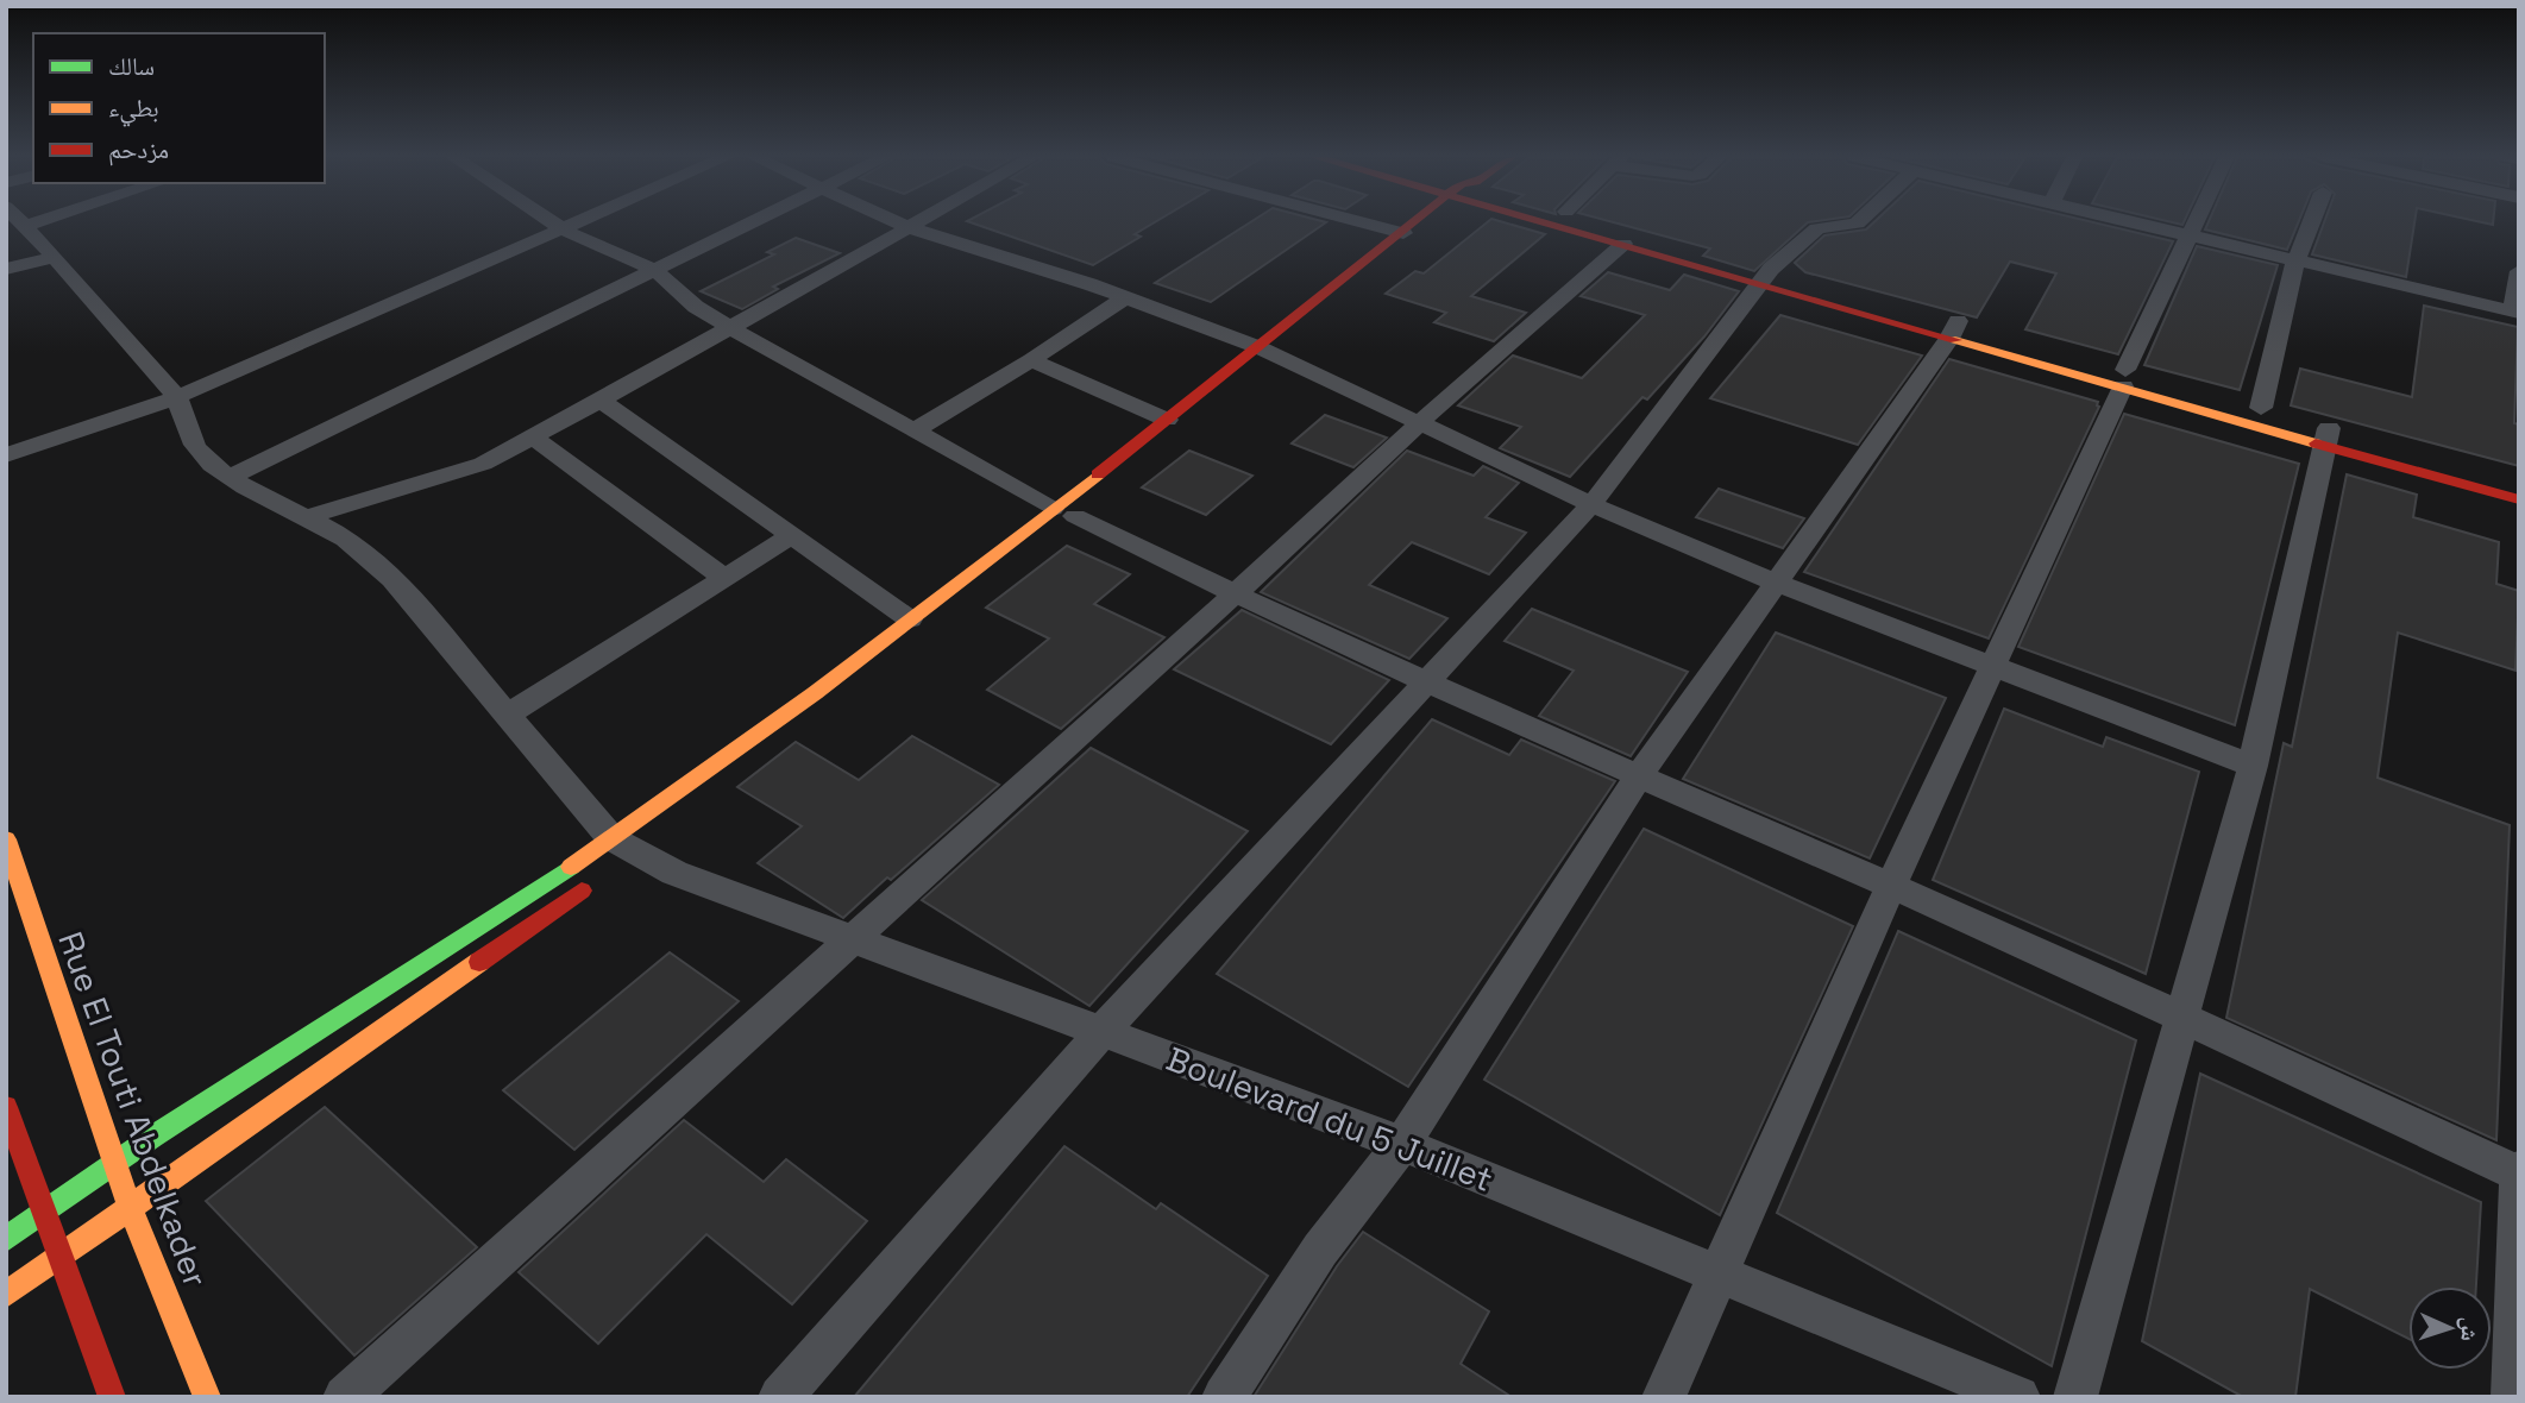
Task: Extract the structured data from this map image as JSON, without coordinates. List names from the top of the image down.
{
  "streets": {
    "street": ["Rue El Touti Abdelkader", "Boulevard du 5 Juillet"]
  },
  "legend": ["سالك", "بطيء", "مزدحم"],
  "north": "right"
}
